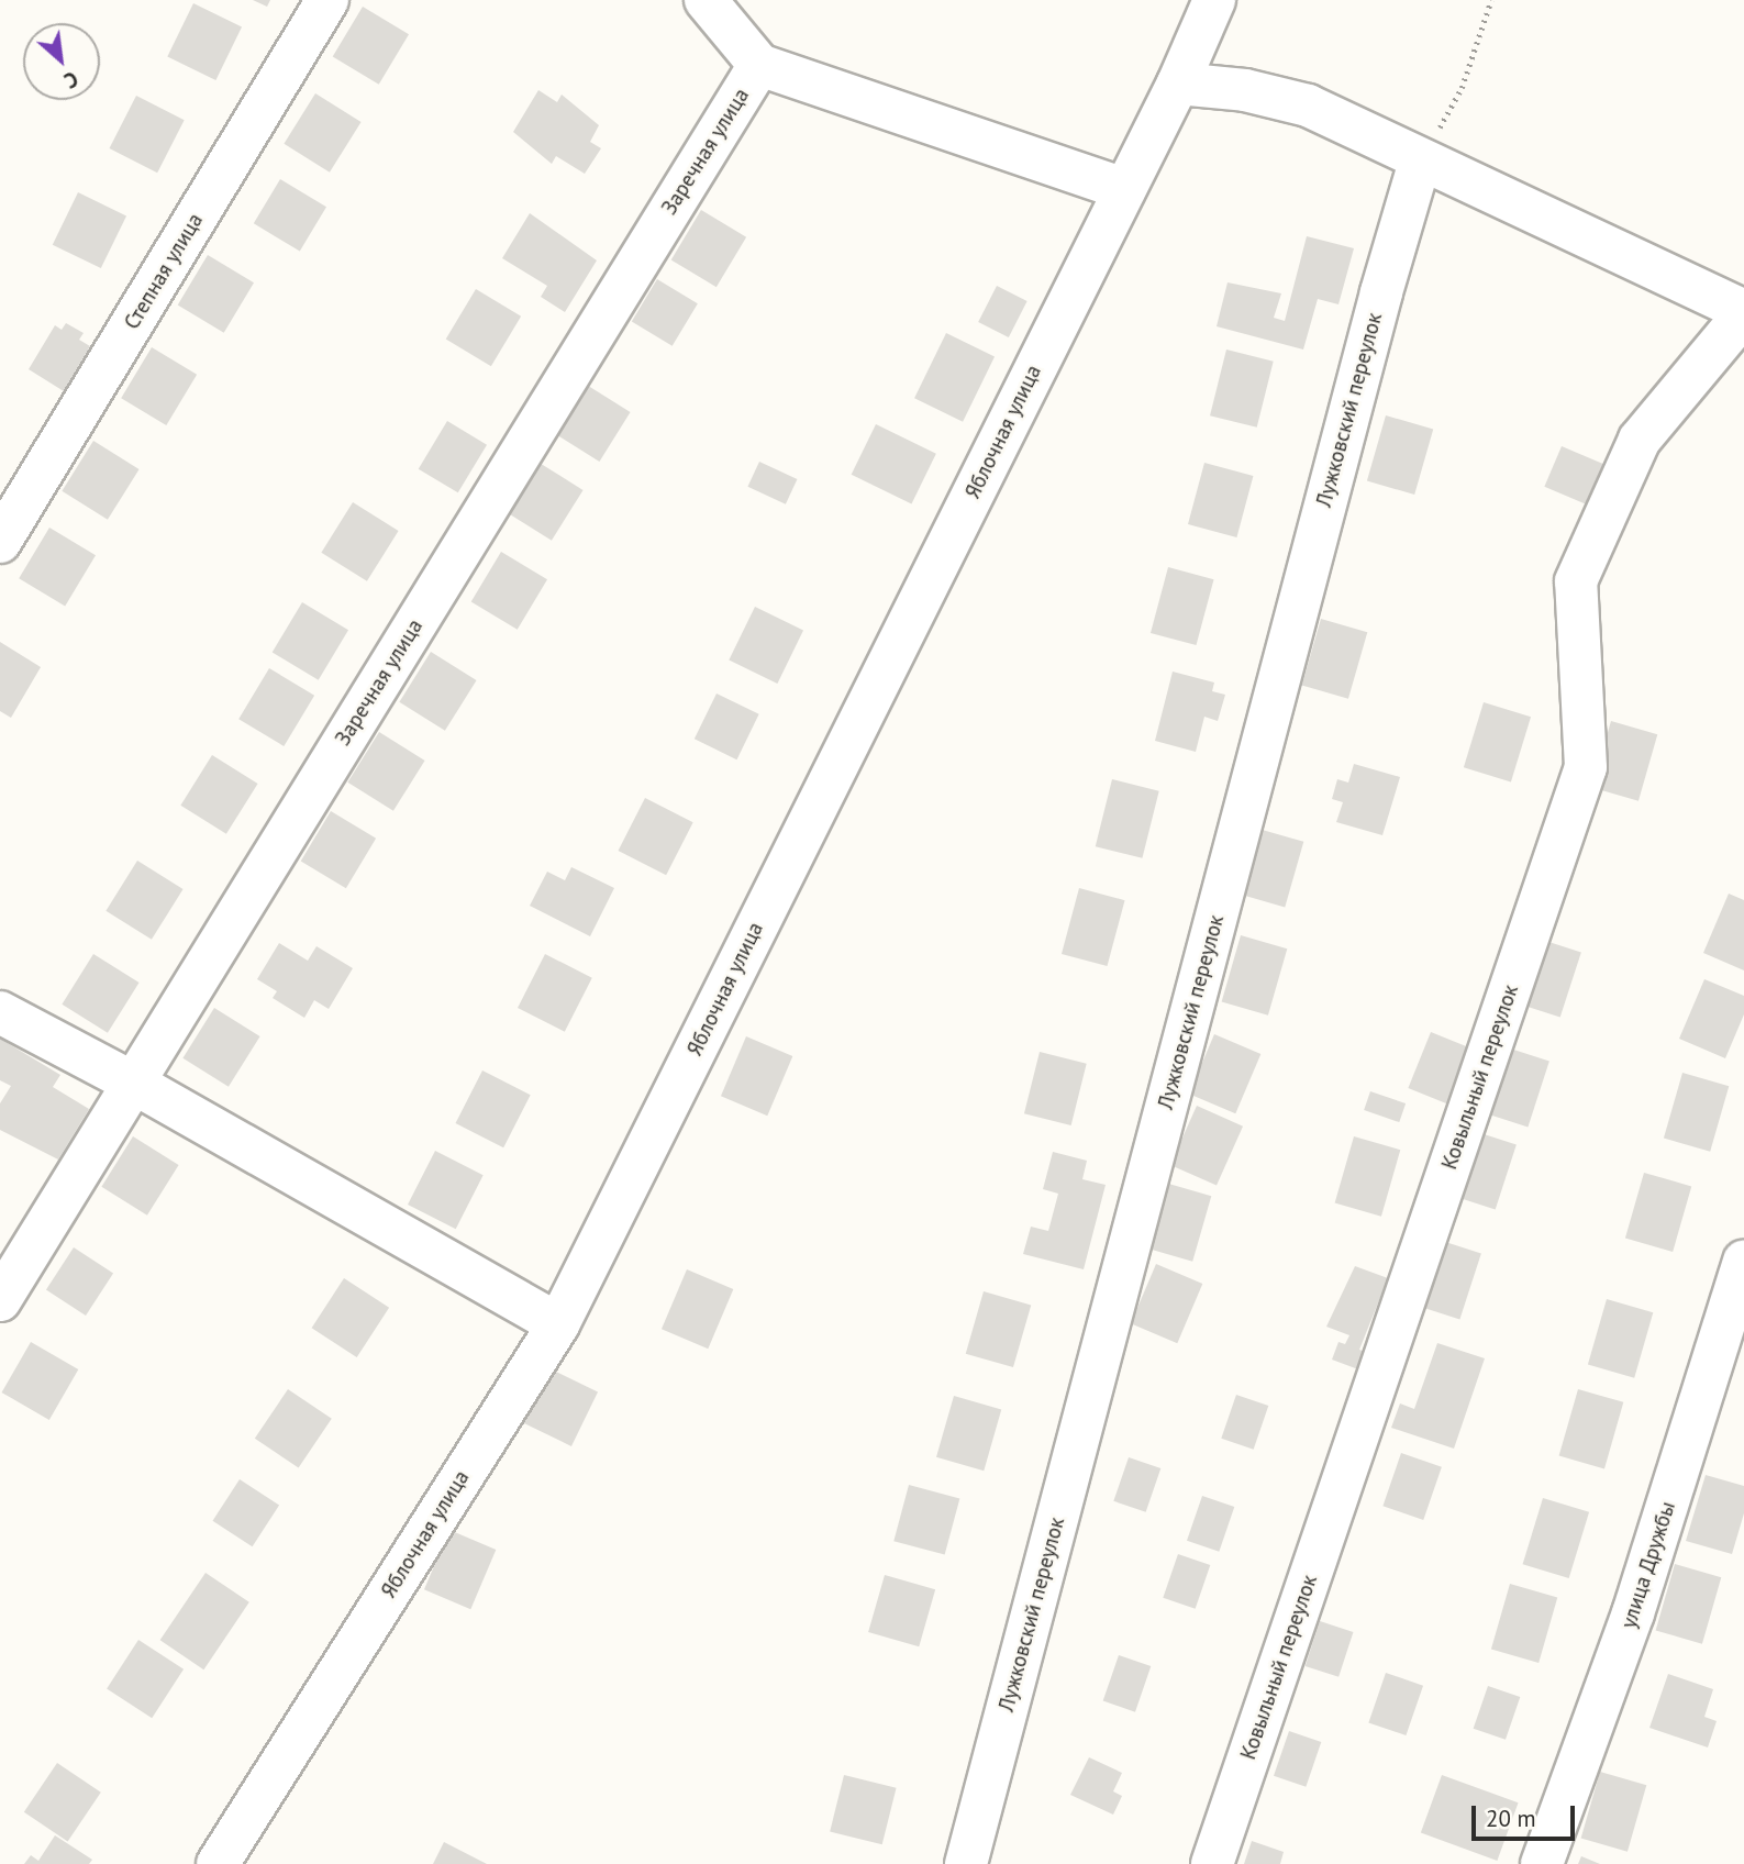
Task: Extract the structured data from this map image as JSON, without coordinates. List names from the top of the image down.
{
  "streets": {
    "street": [
      "Заречная улица",
      "Степная улица",
      "Лужковский переулок",
      "Яблочная улица",
      "Ковыльный переулок",
      "улица Дружбы"
    ]
  },
  "scale_bar": "20 m",
  "north": "bottom right"
}
